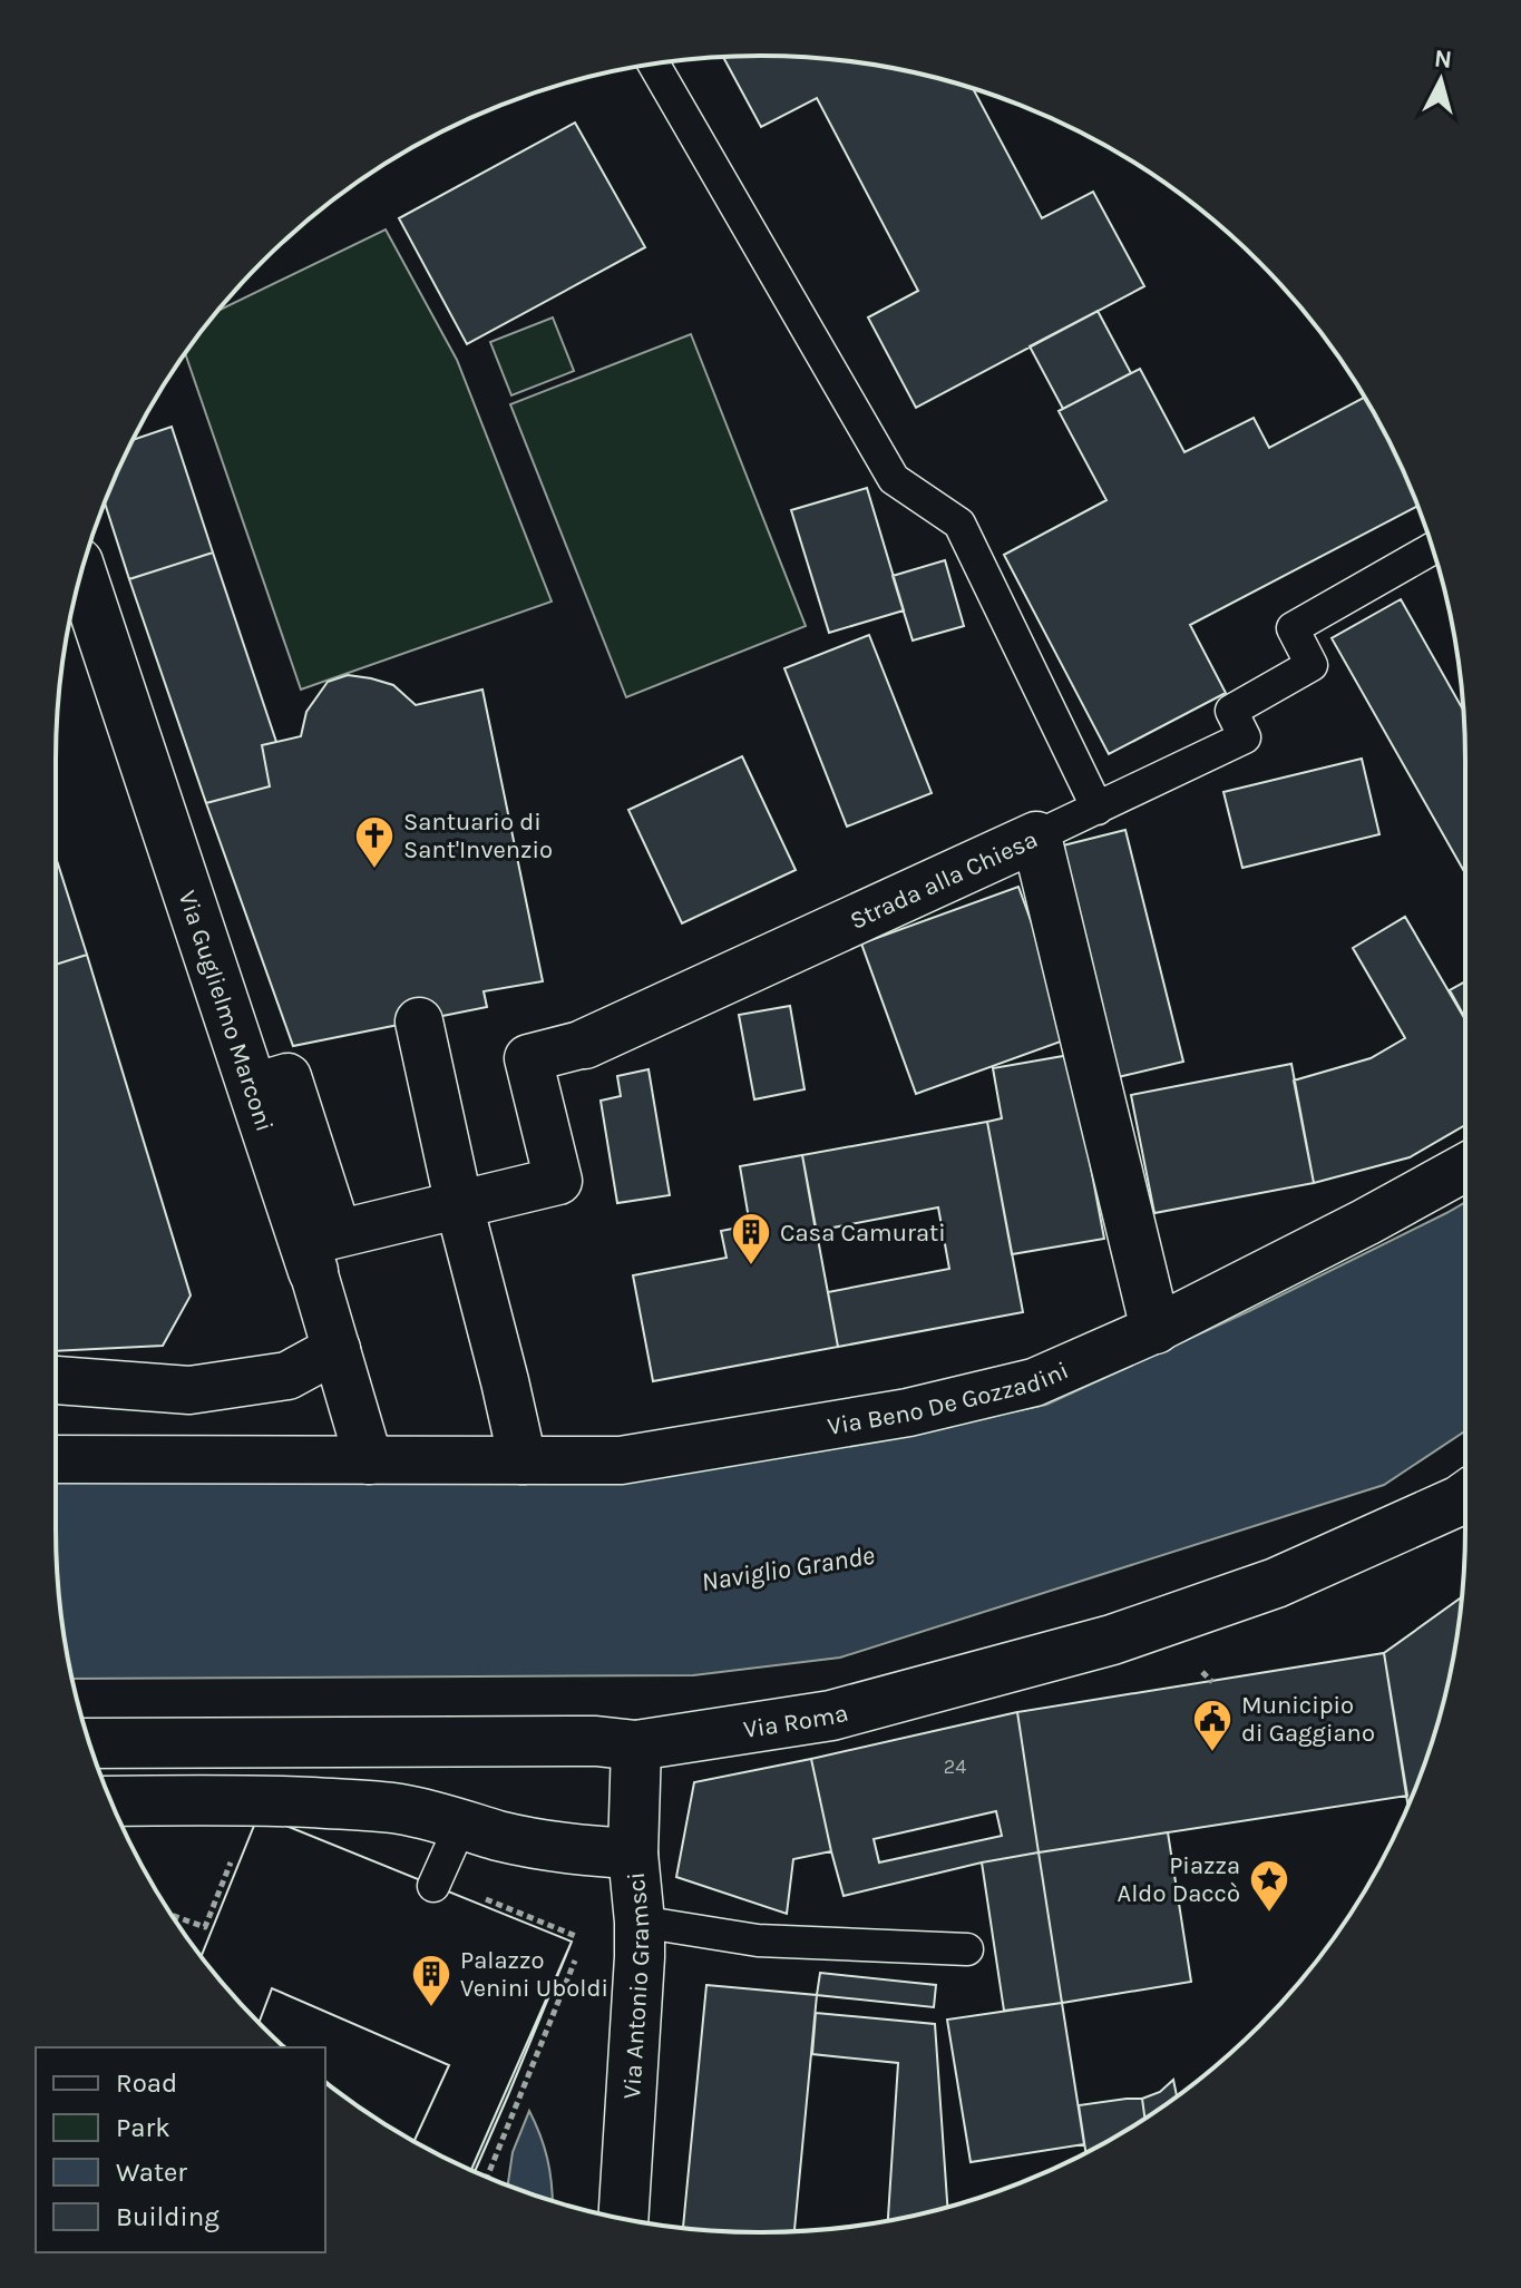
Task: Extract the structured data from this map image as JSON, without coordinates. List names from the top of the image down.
{
  "streets": {
    "street": [
      "Strada alla Chiesa",
      "Via Guglielmo Marconi",
      "Via Beno De Gozzadini",
      "Via Roma",
      "Via Antonio Gramsci"
    ]
  },
  "crossings": [
    ["Strada alla Chiesa", "Via Beno De Gozzadini"],
    ["Via Guglielmo Marconi", "Via Beno De Gozzadini"],
    ["Via Roma", "Via Antonio Gramsci"]
  ],
  "water": ["Naviglio Grande"],
  "places": {
    "church": ["Santuario di Sant'Invenzio"],
    "building": ["Casa Camurati", "Palazzo Venini Uboldi"],
    "public building": ["Municipio di Gaggiano"],
    "place": ["Piazza Aldo Daccò"]
  },
  "house_numbers": ["24"],
  "legend": [
    "Road",
    "Park",
    "Water",
    "Building"
  ],
  "north": "top"
}
